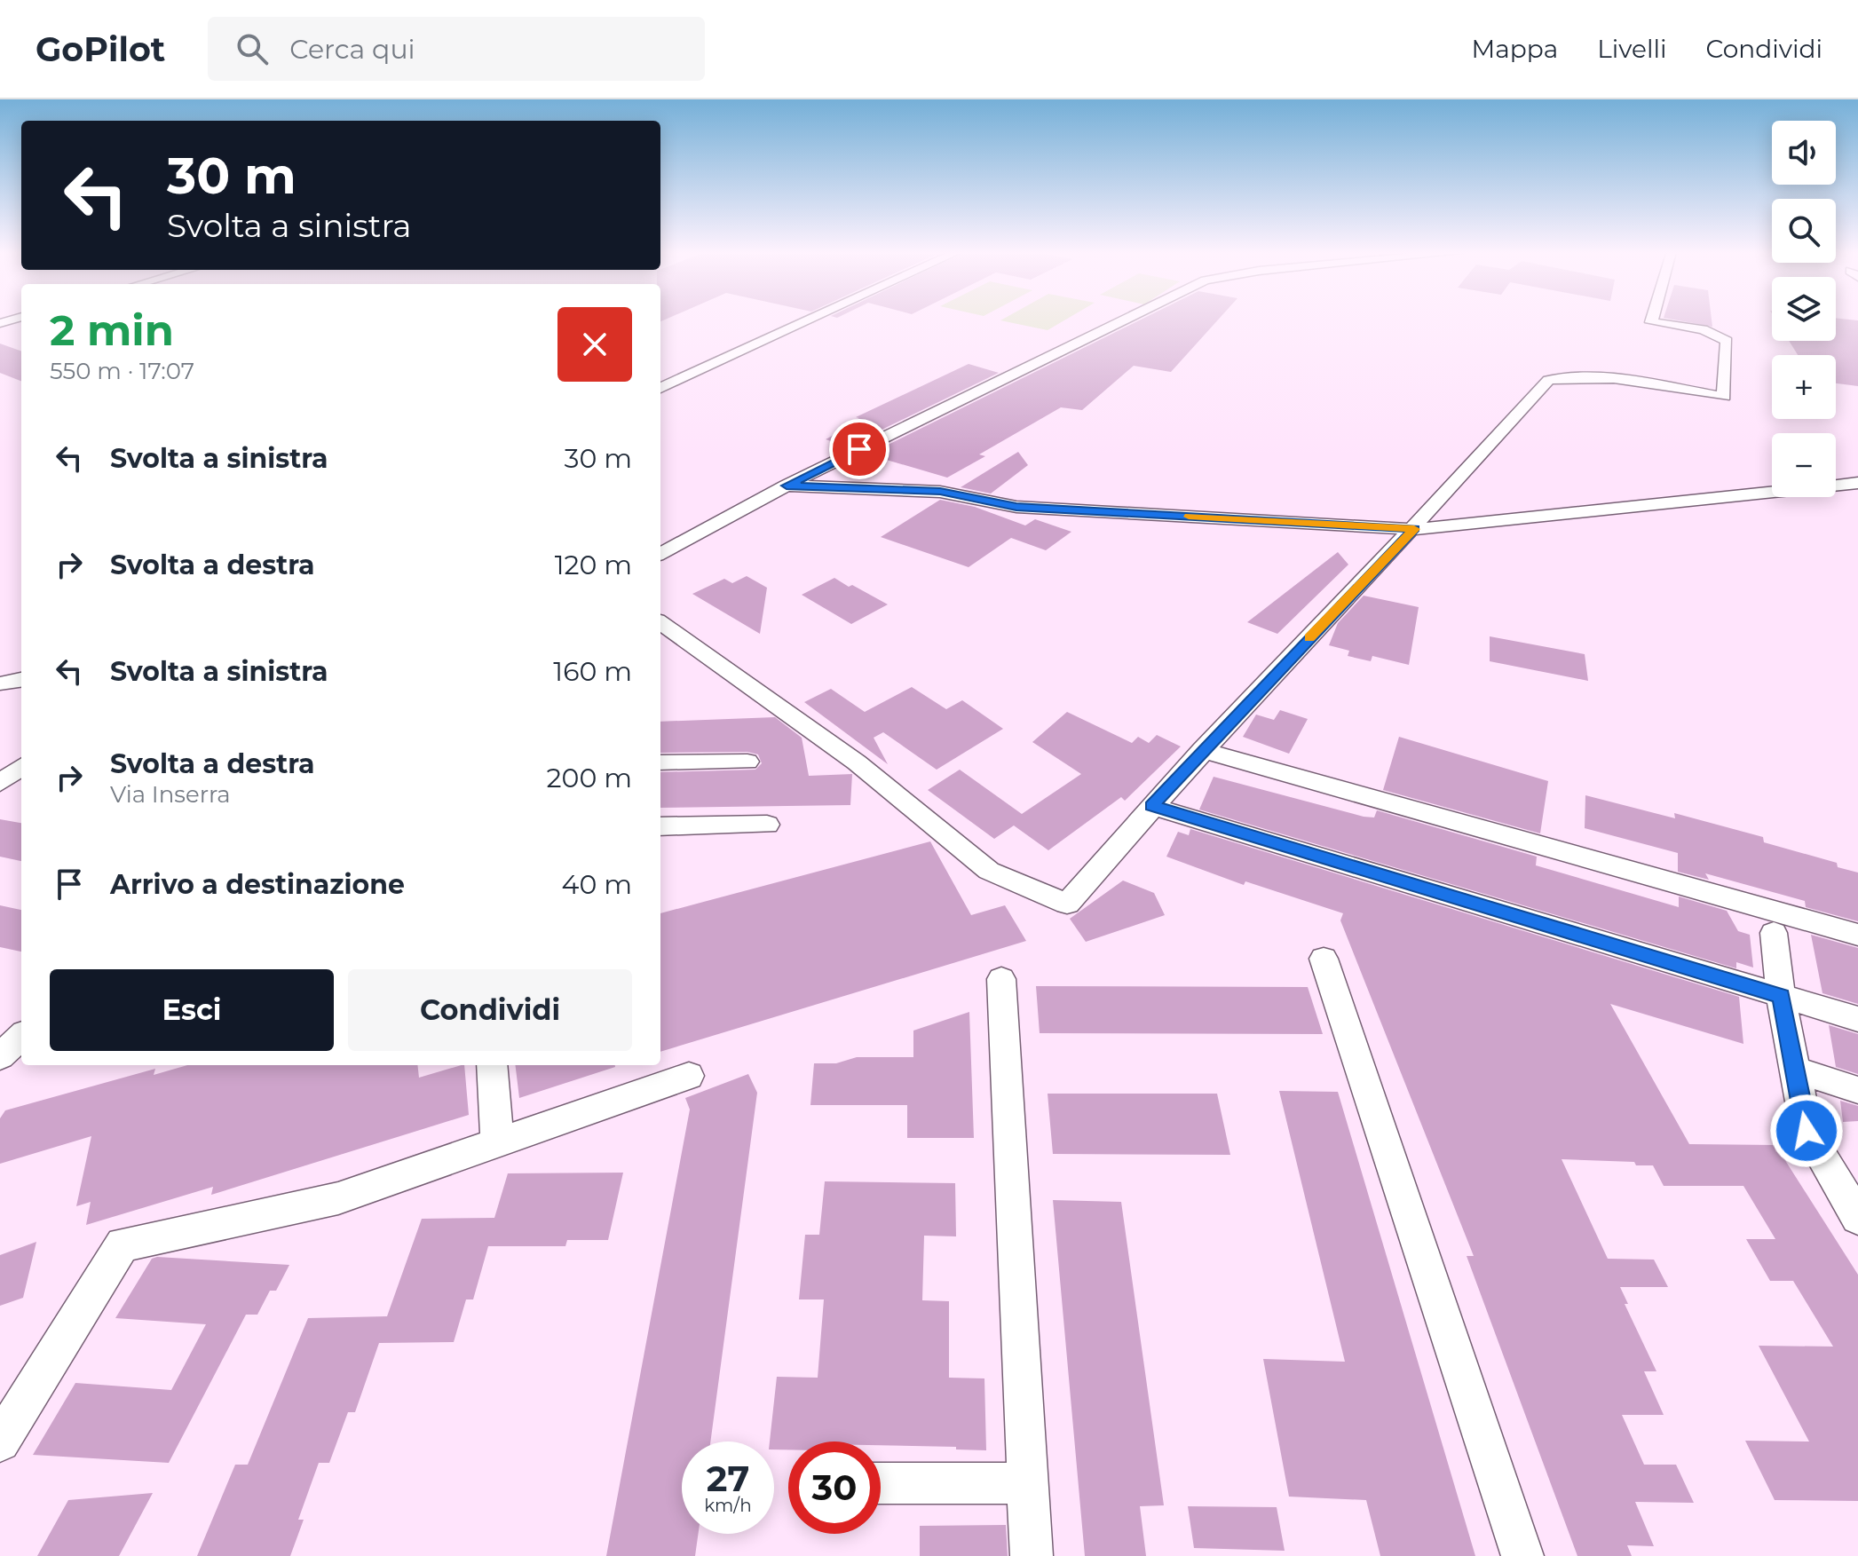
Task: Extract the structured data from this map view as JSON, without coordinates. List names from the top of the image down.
{
  "page": {
    "header": "GoPilot",
    "search": "Cerca qui",
    "nav": ["Mappa", "Livelli", "Condividi"],
    "map_buttons": ["+", "−"],
    "turn": ["30 m", "Svolta a sinistra"],
    "heading": ["2 min", "550 m · 17:07"],
    "list": [
      {
        "name": "Svolta a sinistra",
        "value": "30 m"
      },
      {
        "name": "Svolta a destra",
        "value": "120 m"
      },
      {
        "name": "Svolta a sinistra",
        "value": "160 m"
      },
      {
        "name": "Svolta a destra",
        "note": "Via Inserra",
        "value": "200 m"
      },
      {
        "name": "Arrivo a destinazione",
        "value": "40 m"
      }
    ],
    "buttons": ["Esci", "Condividi"],
    "speed": "27 km/h",
    "limit": "30"
  }
}
